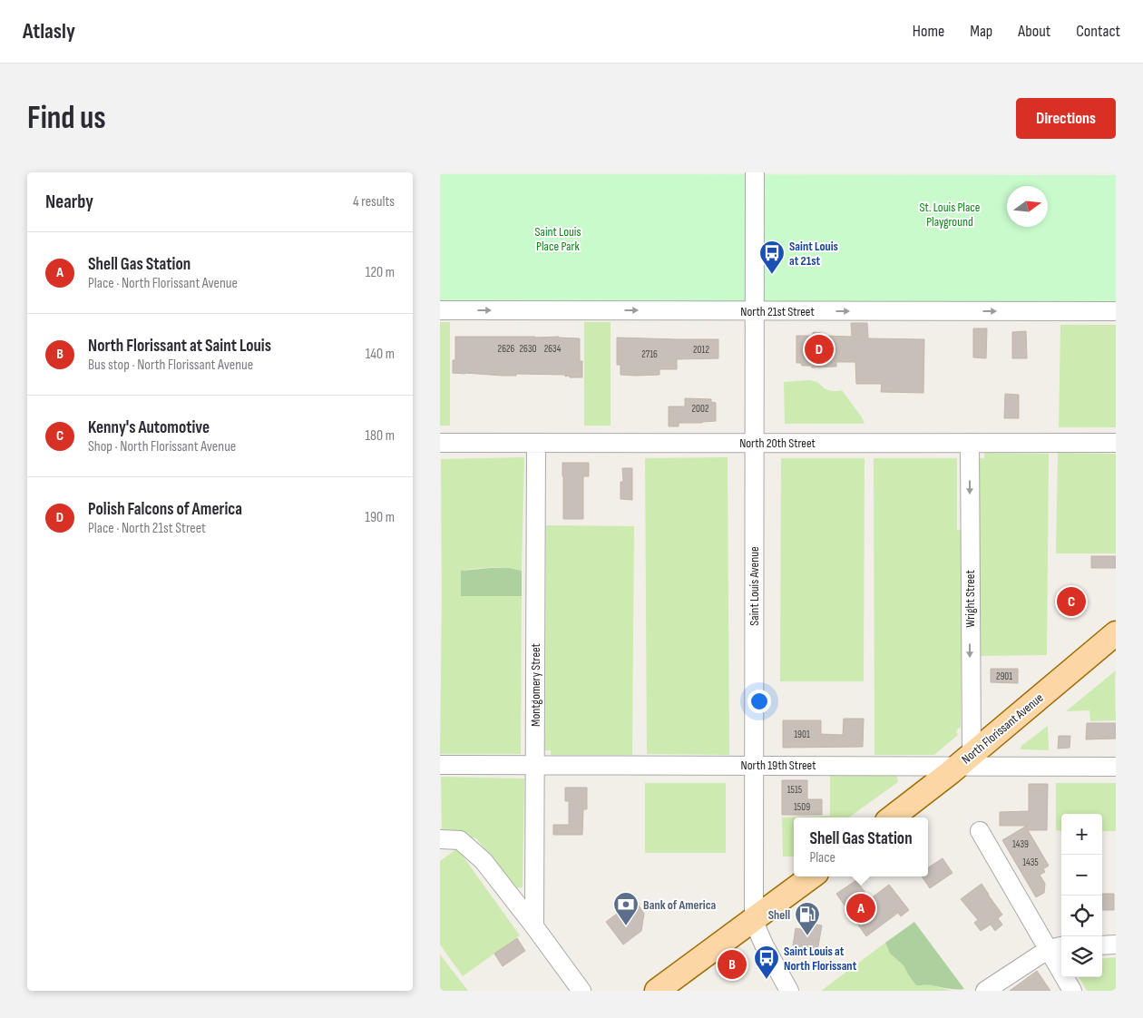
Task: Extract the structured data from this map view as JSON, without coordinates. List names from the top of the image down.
{
  "streets": {
    "main road": ["North Florissant Avenue"],
    "street": [
      "North 21st Street",
      "North 20th Street",
      "Saint Louis Avenue",
      "Wright Street",
      "Montgomery Street",
      "North 19th Street"
    ]
  },
  "crossings": [
    ["North 21st Street", "Saint Louis Avenue"],
    ["North 20th Street", "Saint Louis Avenue"],
    ["North 20th Street", "Wright Street"],
    ["North 20th Street", "Montgomery Street"],
    ["Saint Louis Avenue", "North 19th Street"],
    ["Wright Street", "North Florissant Avenue"],
    ["Wright Street", "North 19th Street"],
    ["Montgomery Street", "North 19th Street"],
    ["North Florissant Avenue", "North 19th Street"]
  ],
  "one_way": ["North 21st Street", "Wright Street"],
  "parks": ["St. Louis Place Playground", "Saint Louis Place Park"],
  "places": {
    "bus stop": ["Saint Louis at 21st", "Saint Louis at North Florissant"],
    "bank": ["Bank of America"],
    "fuel station": ["Shell"]
  },
  "house_numbers": [
    "2626",
    "2630",
    "2634",
    "2012",
    "2716",
    "2002",
    "2901",
    "1901",
    "1515",
    "1509",
    "1439",
    "1435"
  ],
  "north": "right",
  "page": {
    "header": "Atlasly",
    "nav": [
      "Home",
      "Map",
      "About",
      "Contact"
    ],
    "buttons": "Directions",
    "title": "Find us",
    "heading": ["Nearby", "4 results"],
    "list": [
      {
        "mark": "A",
        "name": "Shell Gas Station",
        "note": "Place · North Florissant Avenue",
        "value": "120 m"
      },
      {
        "mark": "B",
        "name": "North Florissant at Saint Louis",
        "note": "Bus stop · North Florissant Avenue",
        "value": "140 m"
      },
      {
        "mark": "C",
        "name": "Kenny's Automotive",
        "note": "Shop · North Florissant Avenue",
        "value": "180 m"
      },
      {
        "mark": "D",
        "name": "Polish Falcons of America",
        "note": "Place · North 21st Street",
        "value": "190 m"
      }
    ],
    "pins": [
      "D",
      "C",
      "A",
      "B"
    ],
    "map_buttons": ["+", "−"],
    "popup": ["Shell Gas Station", "Place"]
  }
}
